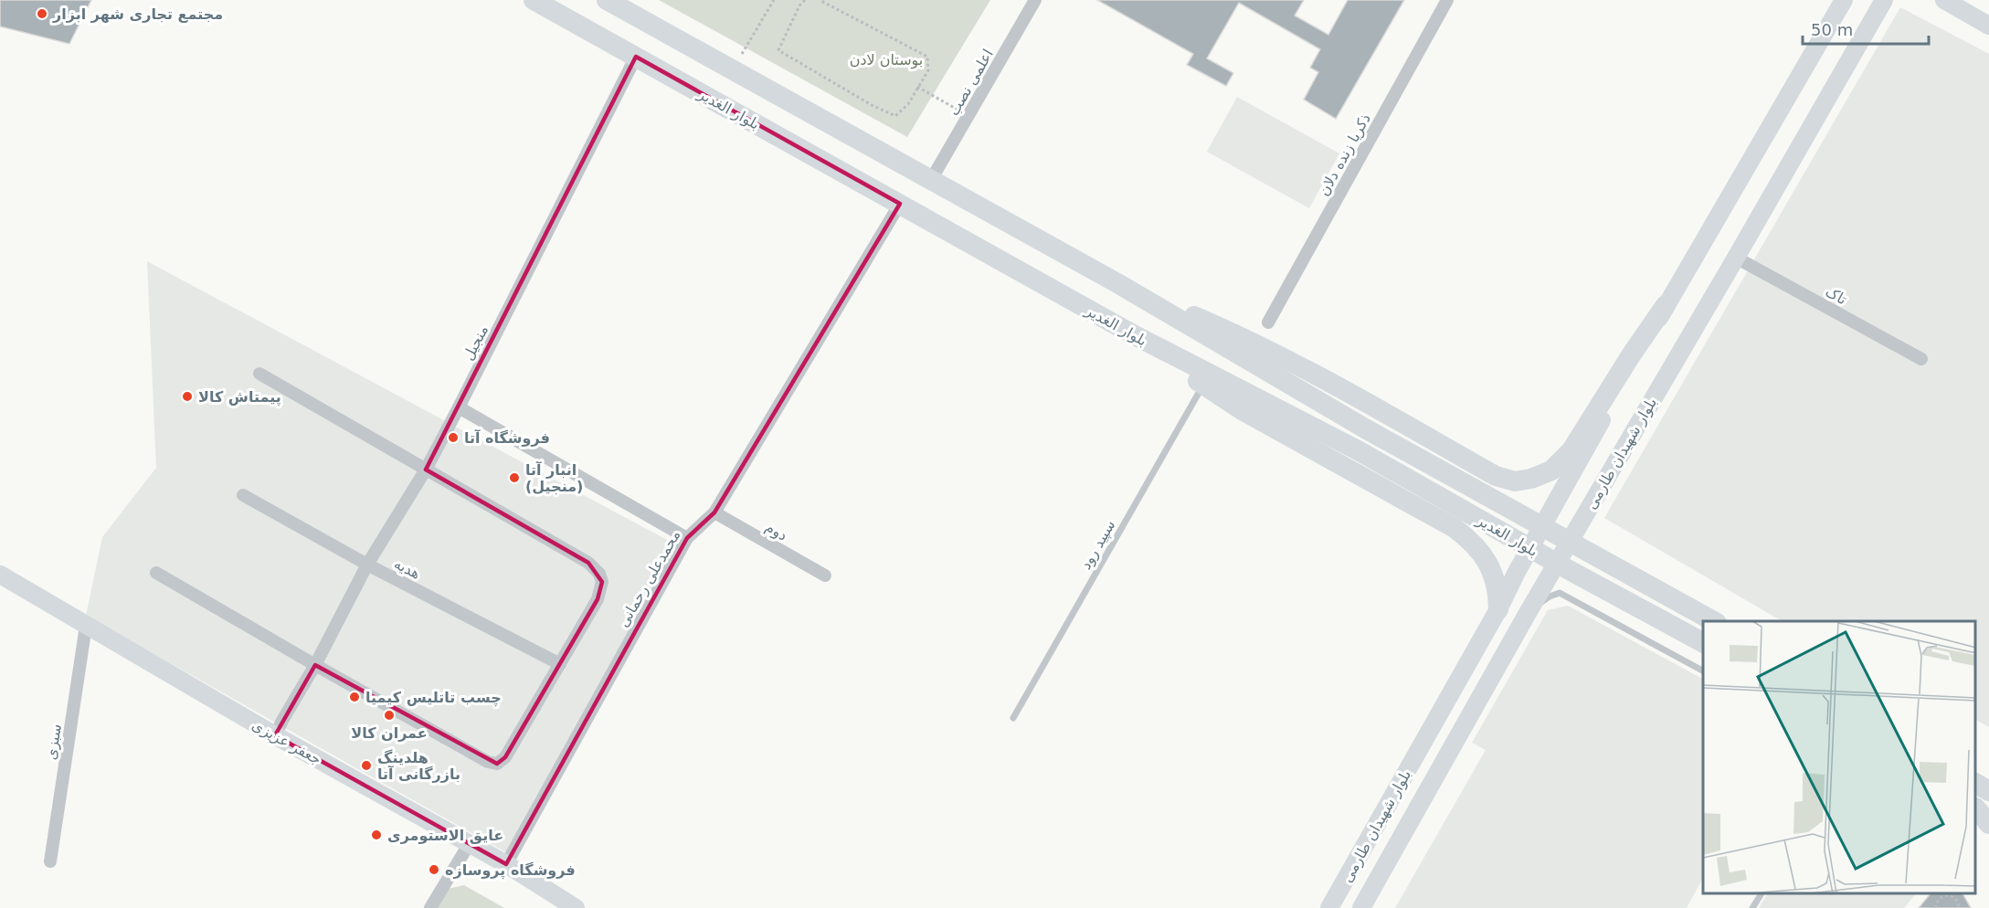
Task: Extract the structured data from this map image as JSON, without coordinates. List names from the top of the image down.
{
  "streets": {
    "main road": ["بلوار الغدیر", "بلوار شهیدان طارمی", "جعفر عزیزی"],
    "street": [
      "اعلمی نصب",
      "ذکریا زنده دلان",
      "تاک",
      "منجیل",
      "دوم",
      "هدیه",
      "محمدعلی رحمانی",
      "سبزی"
    ],
    "lane": ["سپید رود"]
  },
  "crossings": [
    ["اعلمی نصب", "بلوار الغدیر"],
    ["بلوار الغدیر", "منجیل"],
    ["بلوار الغدیر", "محمدعلی رحمانی"],
    ["تاک", "بلوار شهیدان طارمی"],
    ["منجیل", "هدیه"],
    ["منجیل", "جعفر عزیزی"],
    ["دوم", "محمدعلی رحمانی"],
    ["محمدعلی رحمانی", "جعفر عزیزی"],
    ["سبزی", "جعفر عزیزی"]
  ],
  "parks": ["بوستان لادن"],
  "places": [
    "مجتمع تجاری شهر ابزار",
    "پیمتاش کالا",
    "فروشگاه آتا",
    "انبار آتا (منجیل)",
    "چسب تاتلیس کیمیا",
    "عمران کالا",
    "هلدینگ بازرگانی آتا",
    "عایق الاستومری",
    "فروشگاه پروسازه"
  ],
  "scale_bar": "50 m"
}
